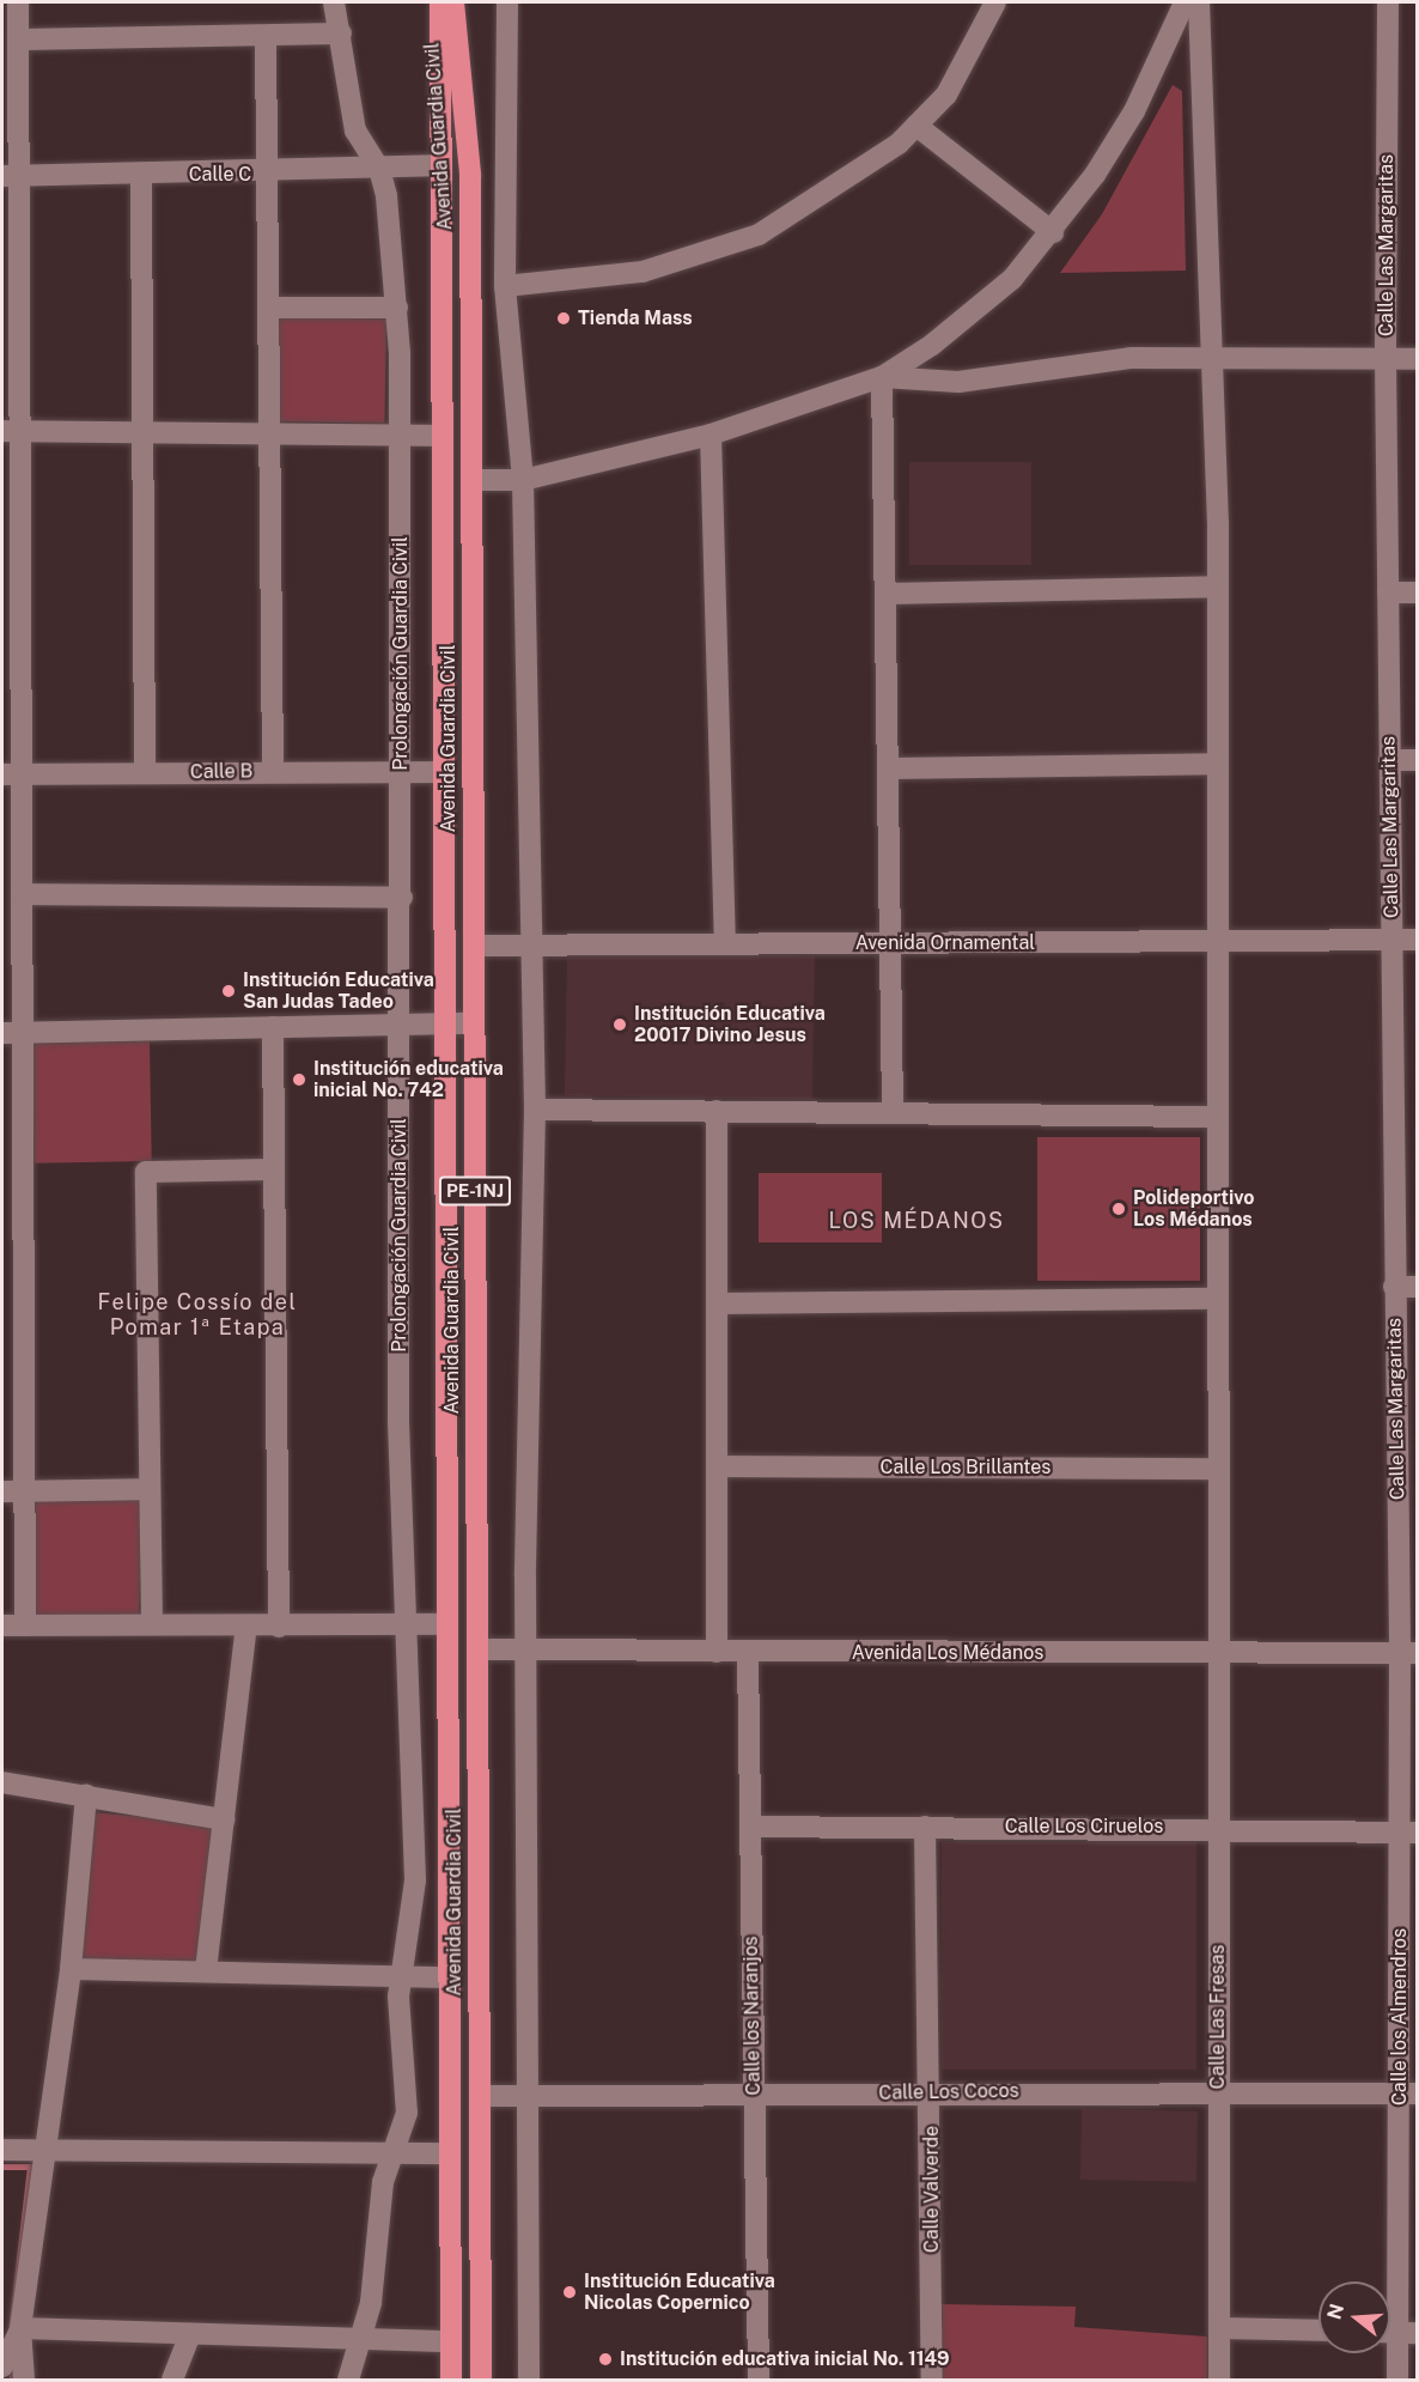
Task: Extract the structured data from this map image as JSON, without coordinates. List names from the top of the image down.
{
  "streets": {
    "highway": ["Avenida Guardia Civil", "PE-1NJ"],
    "street": [
      "Calle C",
      "Calle Las Margaritas",
      "Prolongación Guardia Civil",
      "Calle B",
      "Avenida Ornamental",
      "Calle Los Brillantes",
      "Avenida Los Médanos",
      "Calle Los Ciruelos",
      "Calle los Naranjos",
      "Calle Las Fresas",
      "Calle los Almendros",
      "Calle Los Cocos",
      "Calle Valverde"
    ]
  },
  "crossings": [
    ["Avenida Guardia Civil", "Calle C"],
    ["Avenida Guardia Civil", "Calle B"],
    ["Avenida Guardia Civil", "Avenida Ornamental"],
    ["Avenida Guardia Civil", "Avenida Los Médanos"],
    ["Avenida Guardia Civil", "Calle Los Cocos"],
    ["Calle C", "Prolongación Guardia Civil"],
    ["Calle Las Margaritas", "Avenida Ornamental"],
    ["Calle Las Margaritas", "Avenida Los Médanos"],
    ["Calle Las Margaritas", "Calle los Almendros"],
    ["Prolongación Guardia Civil", "Calle B"],
    ["Avenida Ornamental", "Calle Las Fresas"],
    ["Calle Los Brillantes", "Calle Las Fresas"],
    ["Avenida Los Médanos", "Calle los Naranjos"],
    ["Avenida Los Médanos", "Calle Las Fresas"],
    ["Avenida Los Médanos", "Calle los Almendros"],
    ["Calle Los Ciruelos", "Calle los Naranjos"],
    ["Calle Los Ciruelos", "Calle Las Fresas"],
    ["Calle Los Ciruelos", "Calle los Almendros"],
    ["Calle Los Ciruelos", "Calle Valverde"],
    ["Calle los Naranjos", "Calle Los Cocos"],
    ["Calle Las Fresas", "Calle Los Cocos"],
    ["Calle los Almendros", "Calle Los Cocos"],
    ["Calle Los Cocos", "Calle Valverde"]
  ],
  "districts": ["LOS MÉDANOS", "Felipe Cossío del Pomar 1ª Etapa"],
  "places": [
    "Tienda Mass",
    "Institución Educativa San Judas Tadeo",
    "Institución Educativa 20017 Divino Jesus",
    "Institución educativa inicial No. 742",
    "Polideportivo Los Médanos",
    "Institución Educativa Nicolas Copernico",
    "Institución educativa inicial No. 1149"
  ],
  "north": "left"
}
